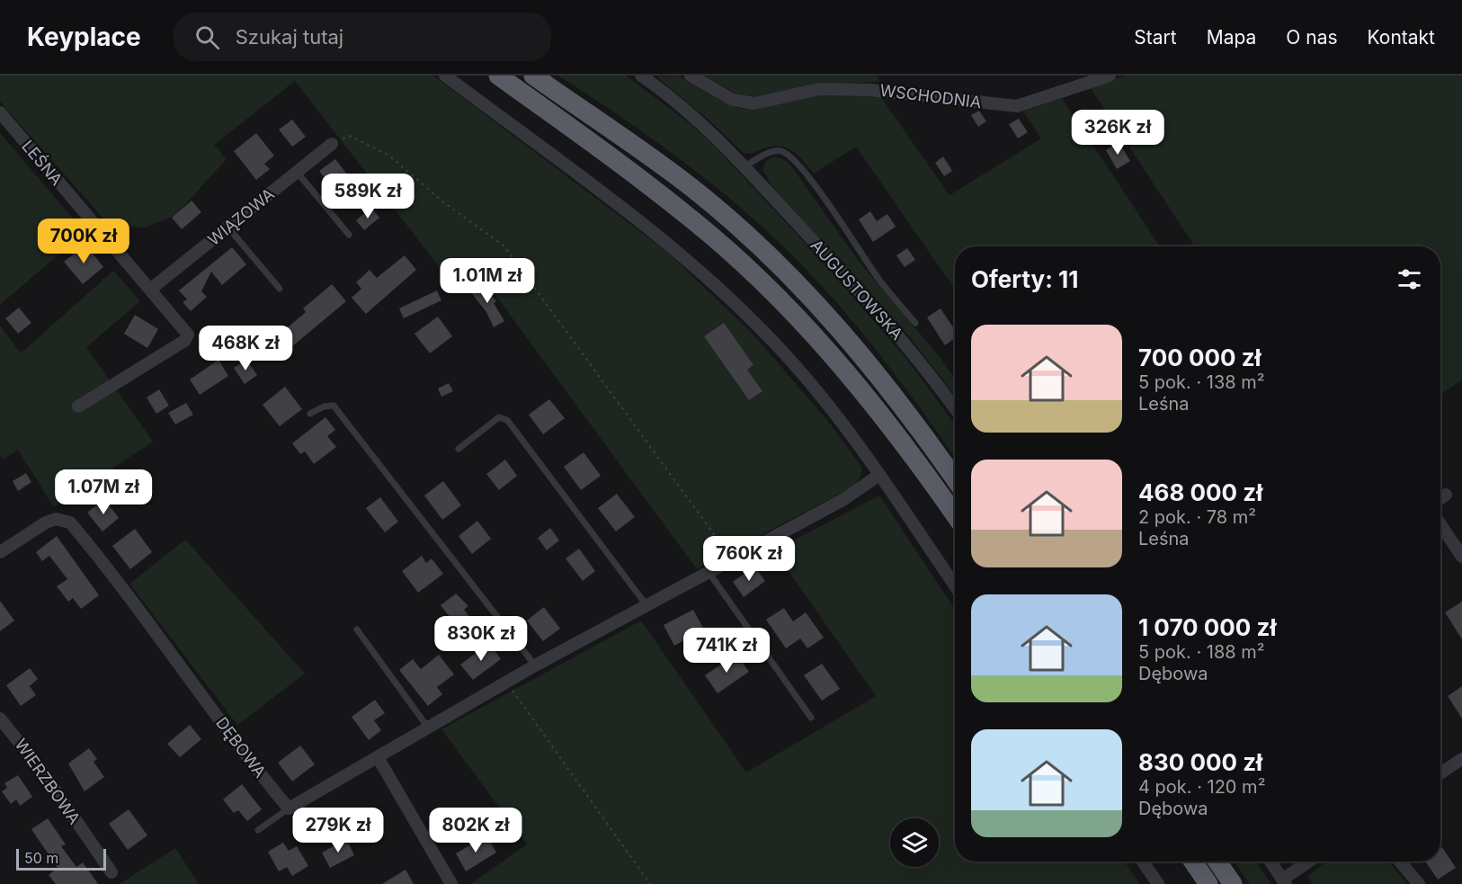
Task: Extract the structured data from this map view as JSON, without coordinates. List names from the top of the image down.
{
  "streets": {
    "street": [
      "WSCHODNIA",
      "LEŚNA",
      "WIĄZOWA",
      "AUGUSTOWSKA",
      "DĘBOWA",
      "WIERZBOWA"
    ]
  },
  "crossings": [
    ["LEŚNA", "WIĄZOWA"]
  ],
  "scale_bar": "50 m",
  "page": {
    "header": "Keyplace",
    "search": "Szukaj tutaj",
    "nav": [
      "Start",
      "Mapa",
      "O nas",
      "Kontakt"
    ],
    "price": [
      "326K zł",
      "589K zł",
      "700K zł",
      "1.01M zł",
      "468K zł",
      "1.07M zł",
      "760K zł",
      "830K zł",
      "741K zł",
      "279K zł",
      "802K zł"
    ],
    "heading": "Oferty: 11",
    "list": [
      {
        "name": "700 000 zł",
        "note": "5 pok. · 138 m² · Leśna"
      },
      {
        "name": "468 000 zł",
        "note": "2 pok. · 78 m² · Leśna"
      },
      {
        "name": "1 070 000 zł",
        "note": "5 pok. · 188 m² · Dębowa"
      },
      {
        "name": "830 000 zł",
        "note": "4 pok. · 120 m² · Dębowa"
      }
    ],
    "scale": "50 m"
  }
}
